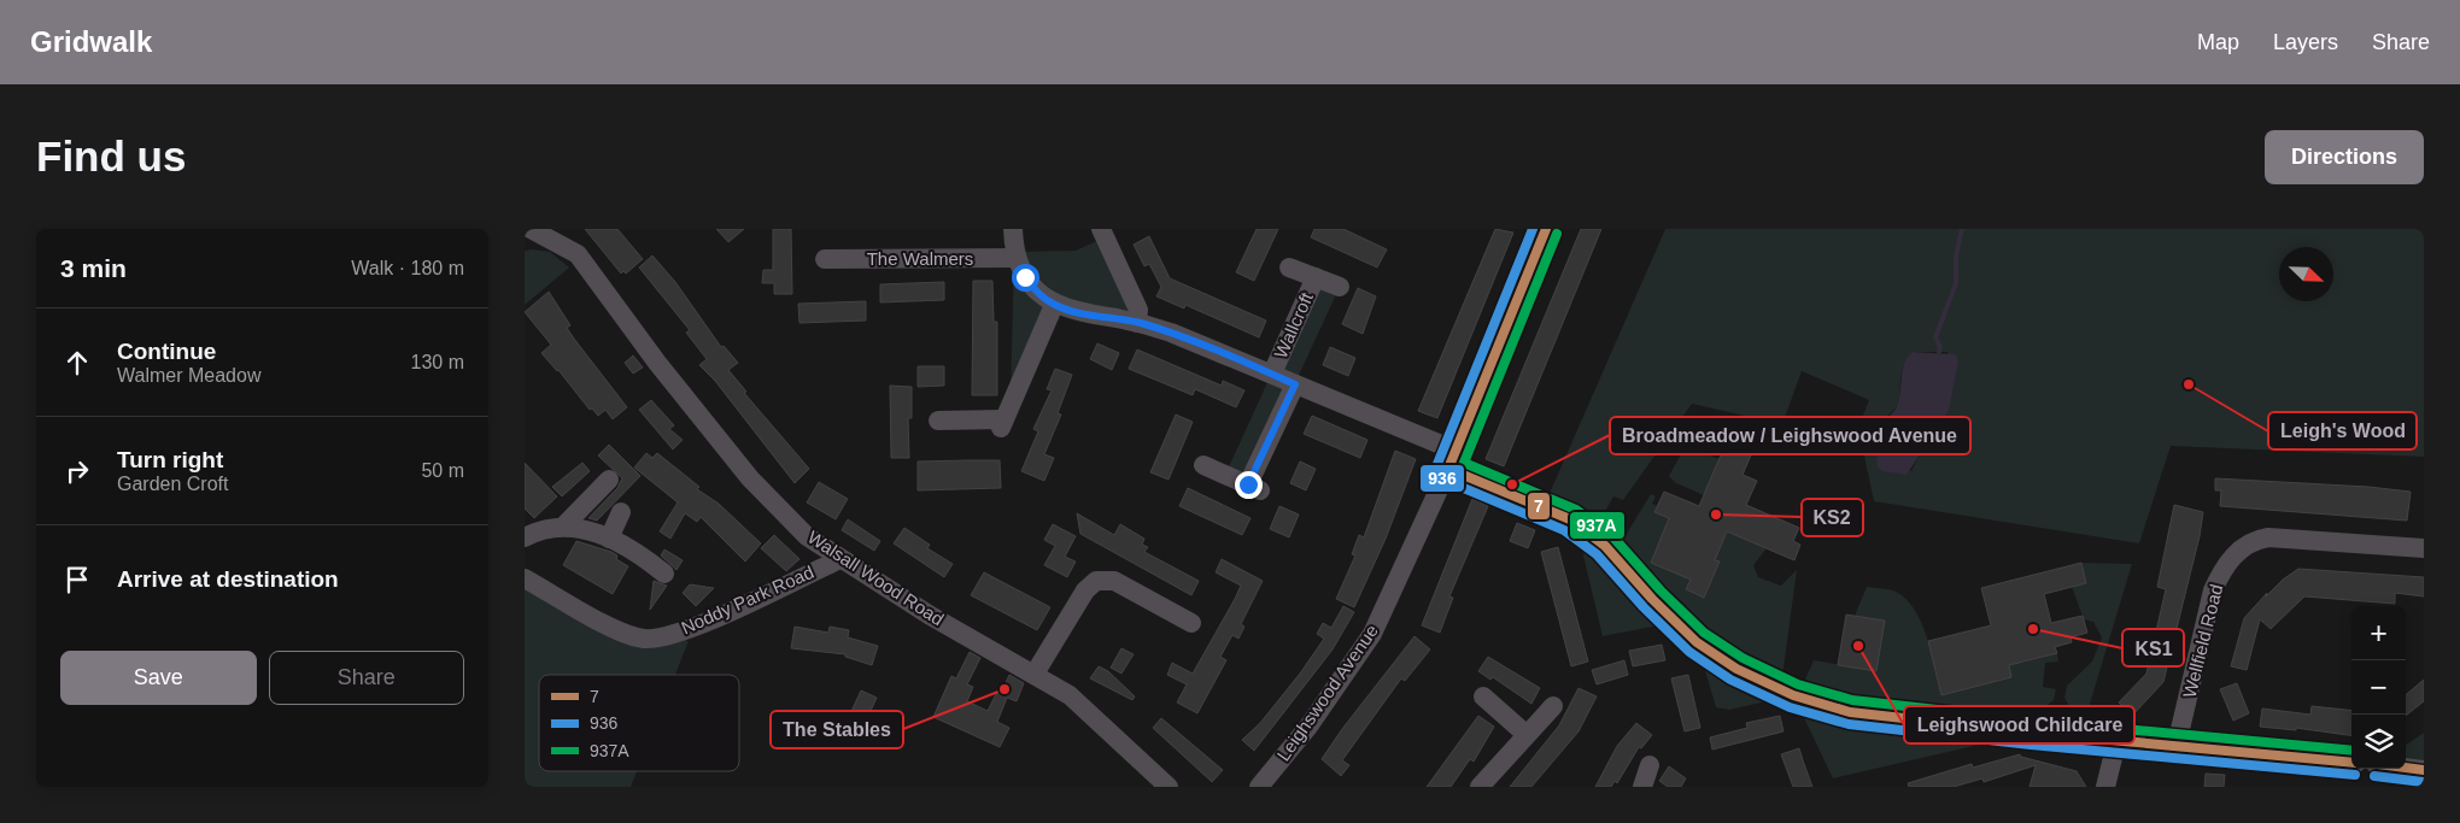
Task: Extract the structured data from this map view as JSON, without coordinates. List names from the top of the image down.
{
  "streets": {
    "street": [
      "The Walmers",
      "Wallcroft",
      "Walsall Wood Road",
      "Noddy Park Road",
      "Wellfield Road",
      "Leighswood Avenue"
    ]
  },
  "crossings": [
    ["Walsall Wood Road", "Noddy Park Road"]
  ],
  "places": [
    "Leigh's Wood",
    "Broadmeadow / Leighswood Avenue",
    "KS2",
    "KS1",
    "Leighswood Childcare",
    "The Stables"
  ],
  "lines": ["transit line 7", "transit line 936", "transit line 937A"],
  "legend": ["7", "936", "937A"],
  "north": "bottom right",
  "page": {
    "header": "Gridwalk",
    "nav": ["Map", "Layers", "Share"],
    "buttons": [
      "Directions",
      ["Save", "Share"]
    ],
    "title": "Find us",
    "heading": ["3 min", "Walk · 180 m"],
    "list": [
      ["Continue", "Walmer Meadow", "130 m"],
      ["Turn right", "Garden Croft", "50 m"],
      "Arrive at destination"
    ],
    "map_buttons": ["+", "−"]
  }
}
